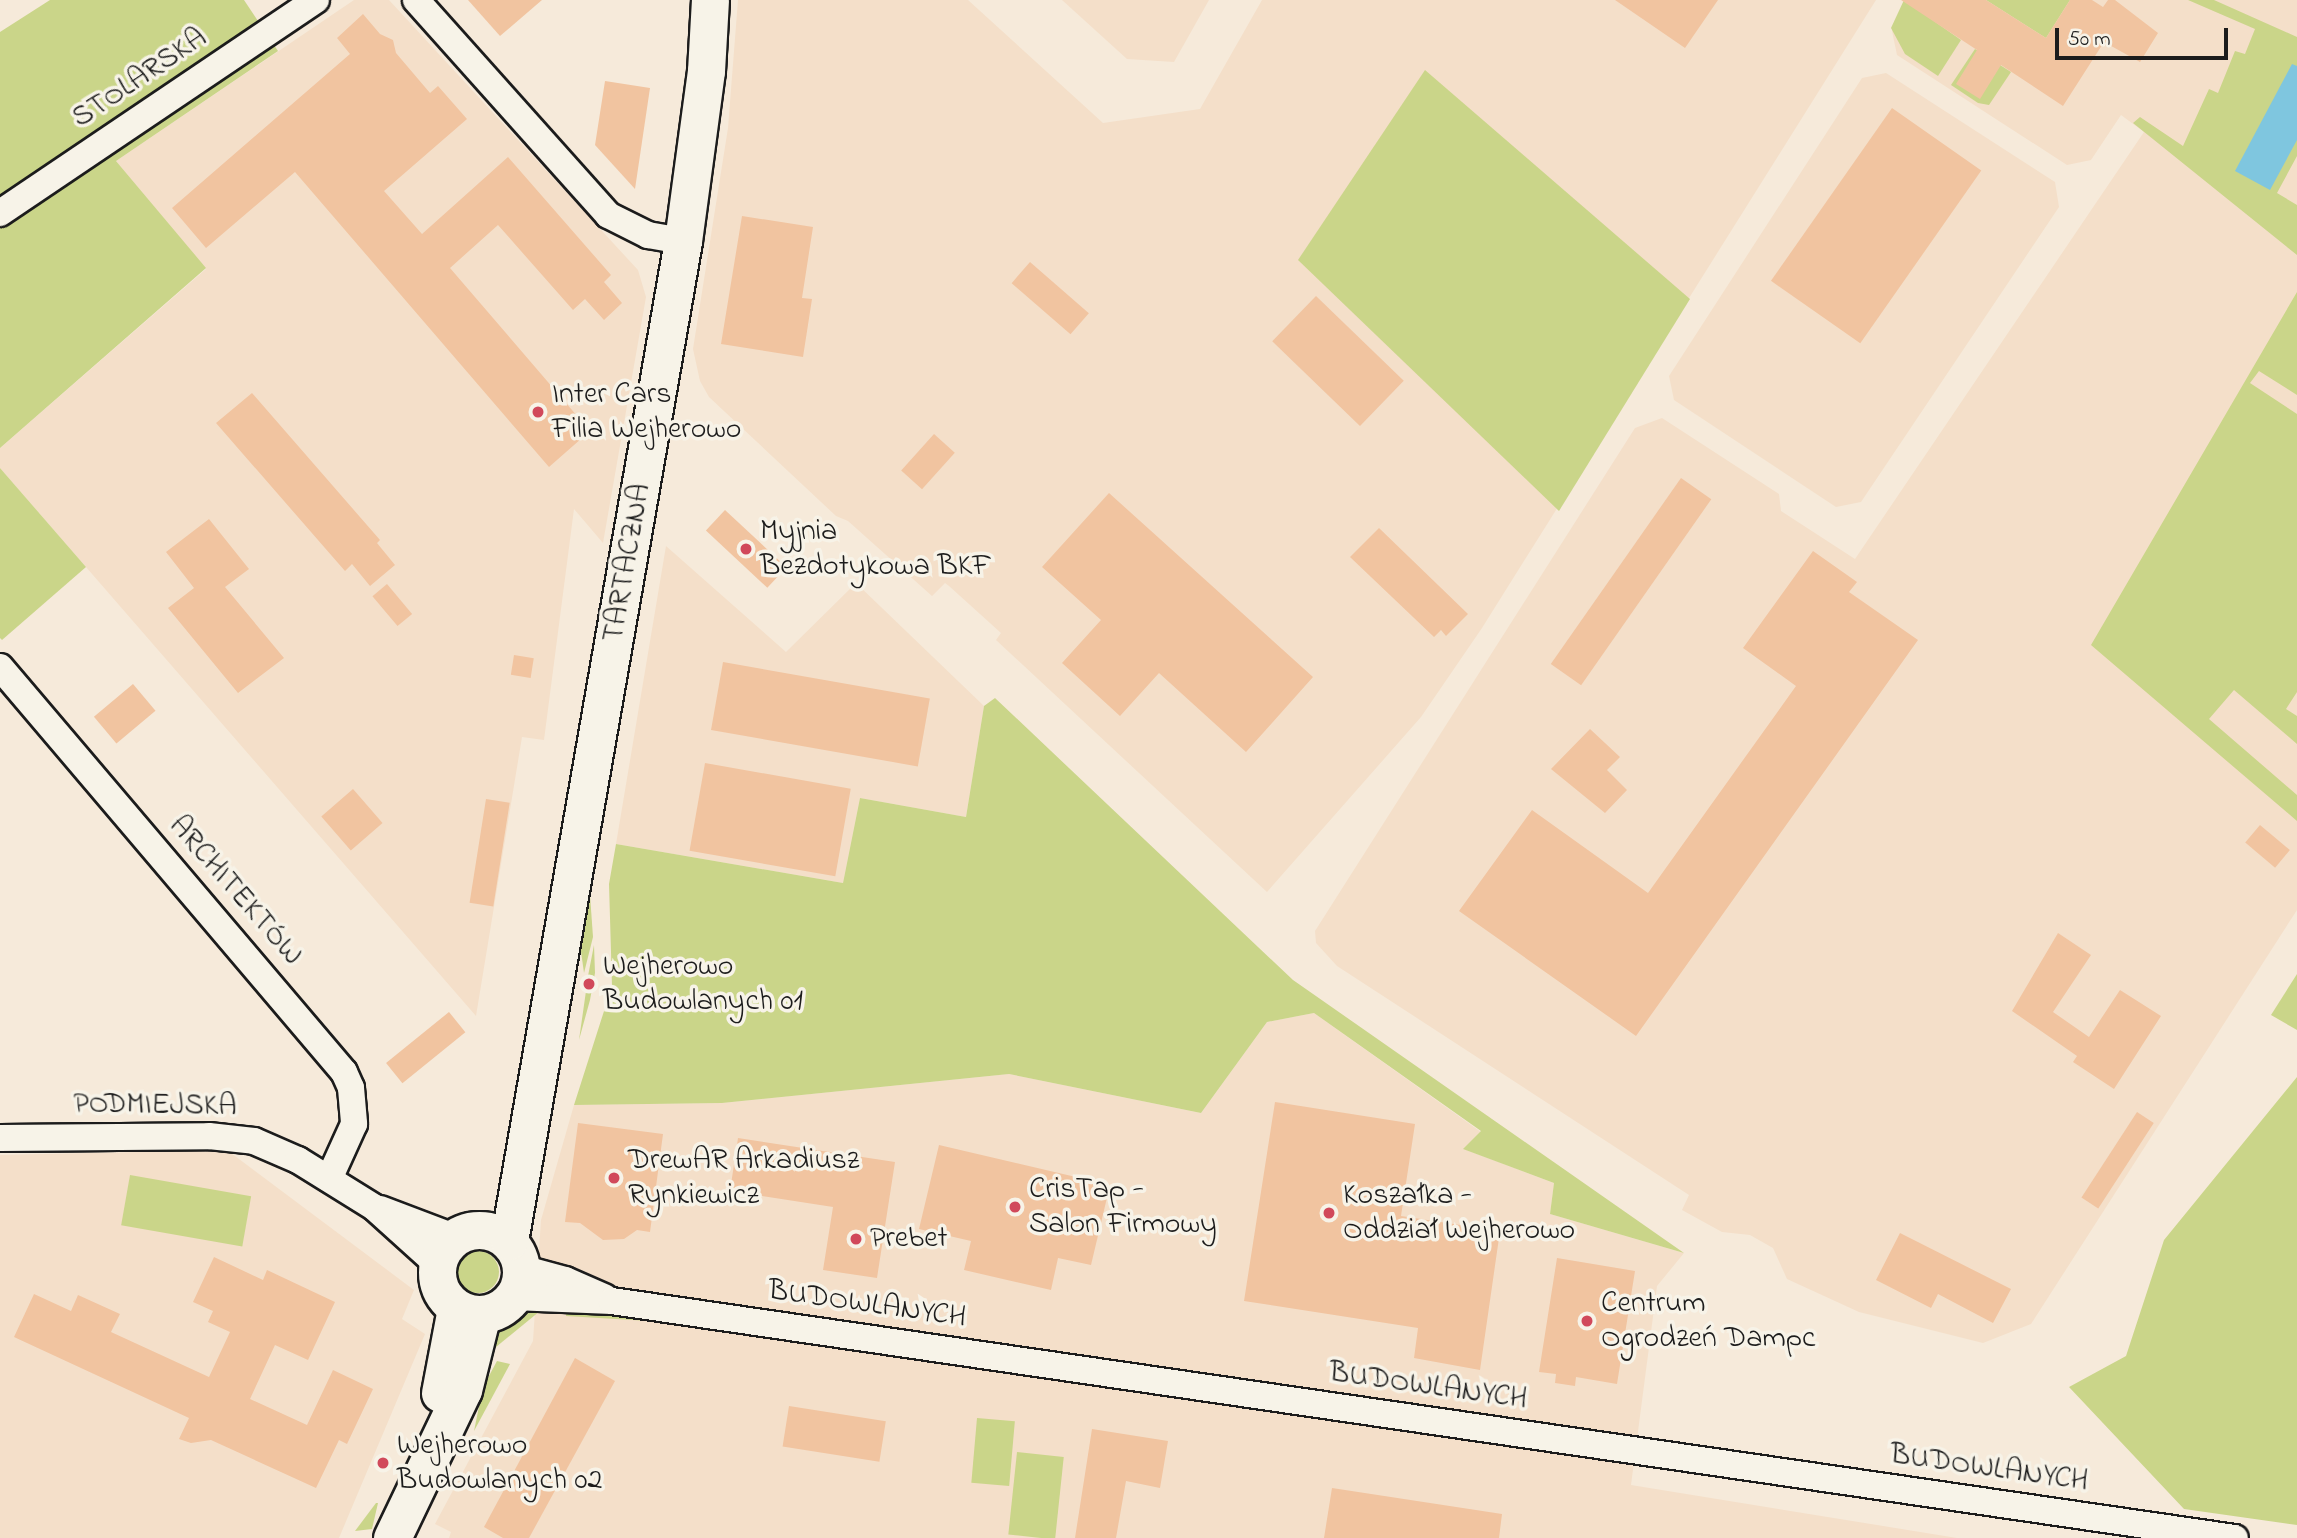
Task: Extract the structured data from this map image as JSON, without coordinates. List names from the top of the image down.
{
  "streets": {
    "street": [
      "STOLARSKA",
      "TARTACZNA",
      "ARCHITEKTÓW",
      "PODMIEJSKA",
      "BUDOWLANYCH"
    ]
  },
  "crossings": [
    ["TARTACZNA", "PODMIEJSKA"],
    ["TARTACZNA", "BUDOWLANYCH"],
    ["ARCHITEKTÓW", "PODMIEJSKA"],
    ["PODMIEJSKA", "BUDOWLANYCH"]
  ],
  "places": [
    "Inter Cars Filia Wejherowo",
    "Myjnia Bezdotykowa BKF",
    "Wejherowo Budowlanych 01",
    "DrewAR Arkadiusz Rynkiewicz",
    "CrisTap - Salon Firmowy",
    "Koszałka - Oddział Wejherowo",
    "Prebet",
    "Centrum Ogrodzeń Dampc",
    "Wejherowo Budowlanych 02"
  ],
  "scale_bar": "50 m"
}
